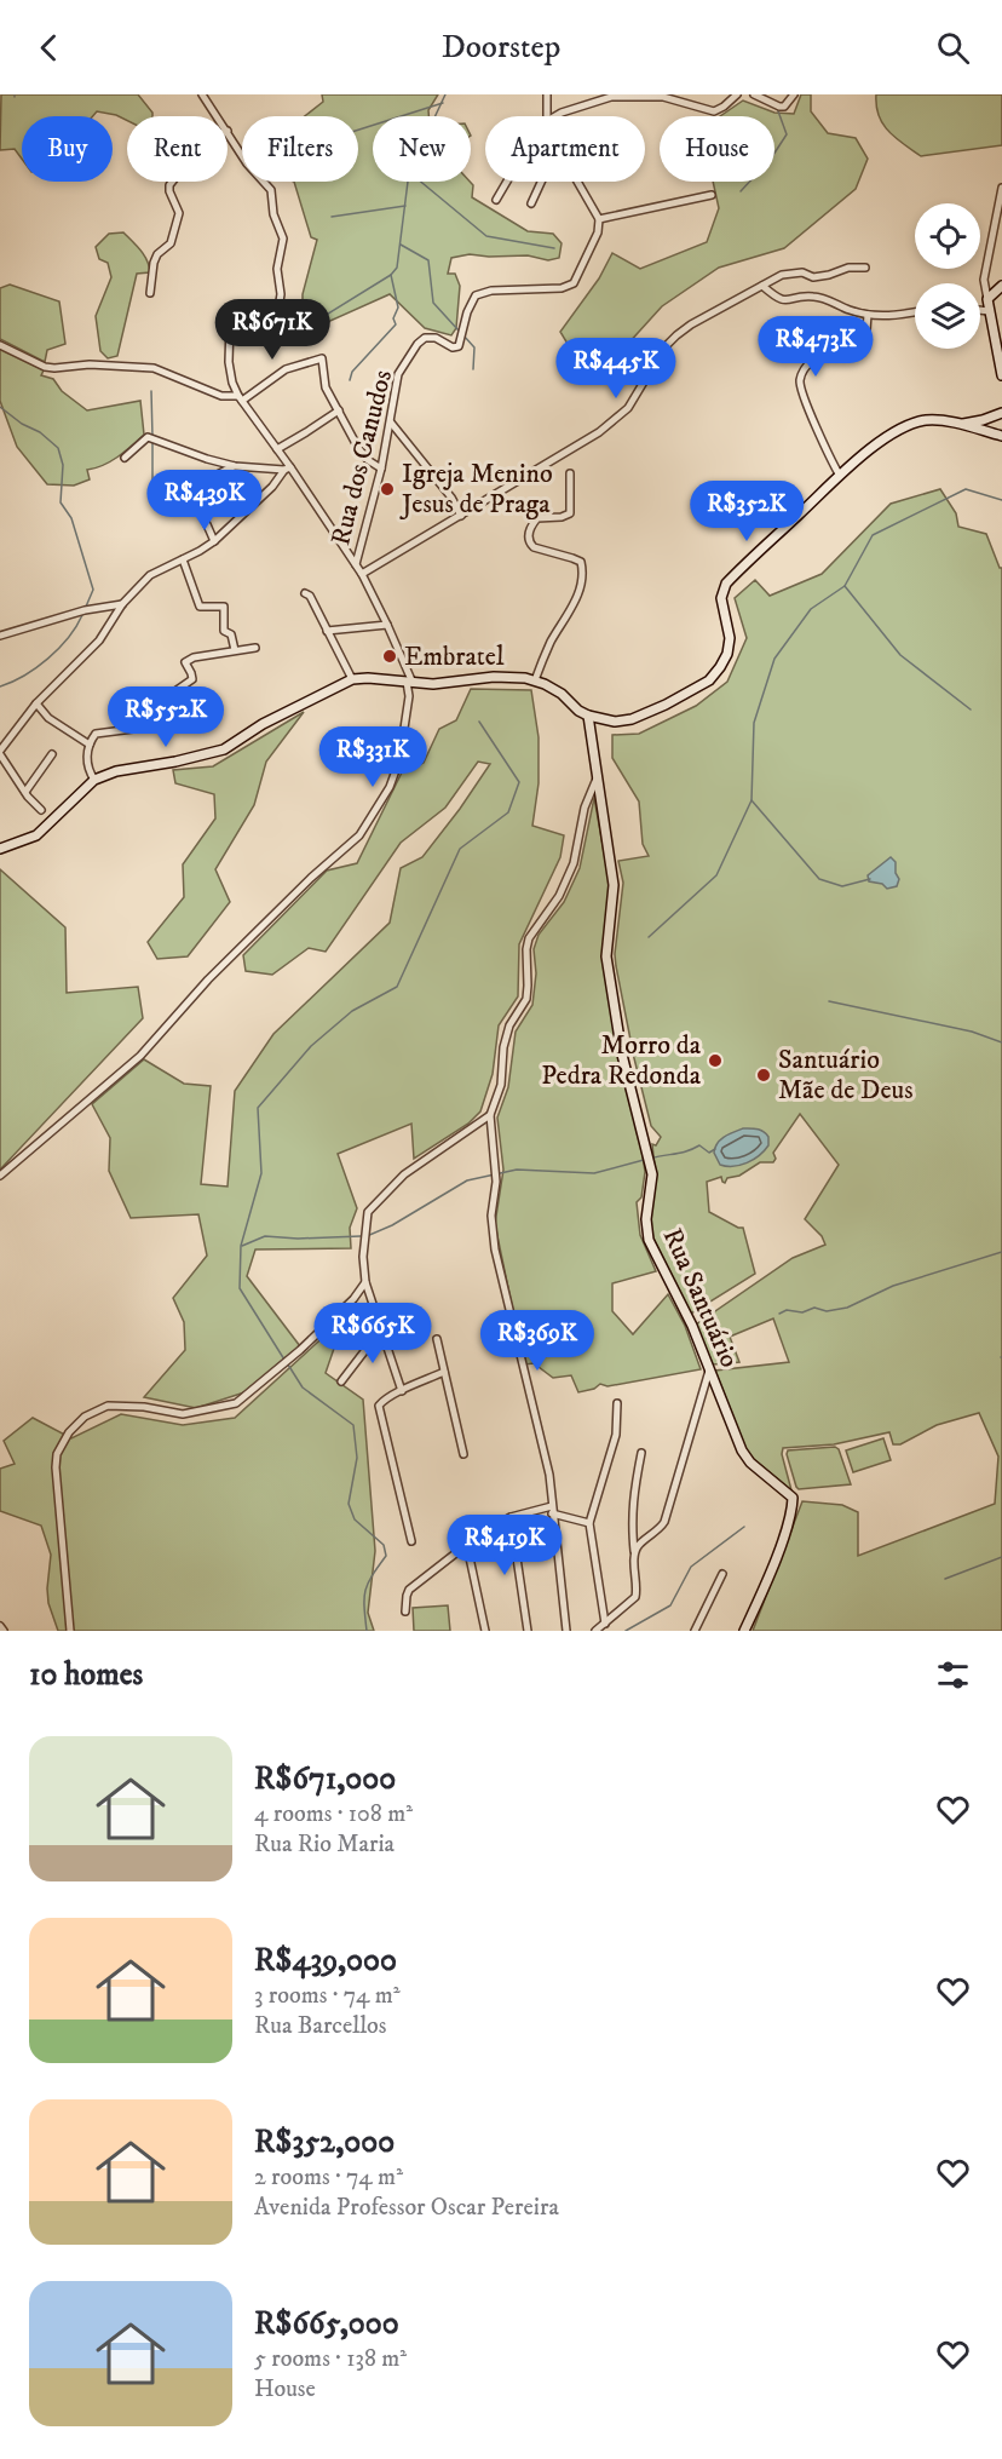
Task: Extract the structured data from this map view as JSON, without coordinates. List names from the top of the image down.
{
  "streets": {
    "main road": ["Rua Santuário"],
    "street": ["Rua dos Canudos"]
  },
  "places": [
    "Igreja Menino Jesus de Praga",
    "Embratel",
    "Morro da Pedra Redonda",
    "Santuário Mãe de Deus"
  ],
  "page": {
    "header": "Doorstep",
    "chip": [
      "Buy",
      "Rent",
      "Filters",
      "New",
      "Apartment",
      "House"
    ],
    "price": [
      "R$671K",
      "R$473K",
      "R$445K",
      "R$439K",
      "R$352K",
      "R$552K",
      "R$331K",
      "R$665K",
      "R$369K",
      "R$419K"
    ],
    "heading": "10 homes",
    "list": [
      {
        "name": "R$671,000",
        "note": "4 rooms · 108 m² · Rua Rio Maria"
      },
      {
        "name": "R$439,000",
        "note": "3 rooms · 74 m² · Rua Barcellos"
      },
      {
        "name": "R$352,000",
        "note": "2 rooms · 74 m² · Avenida Professor Oscar Pereira"
      },
      {
        "name": "R$665,000",
        "note": "5 rooms · 138 m² · House"
      }
    ]
  }
}
